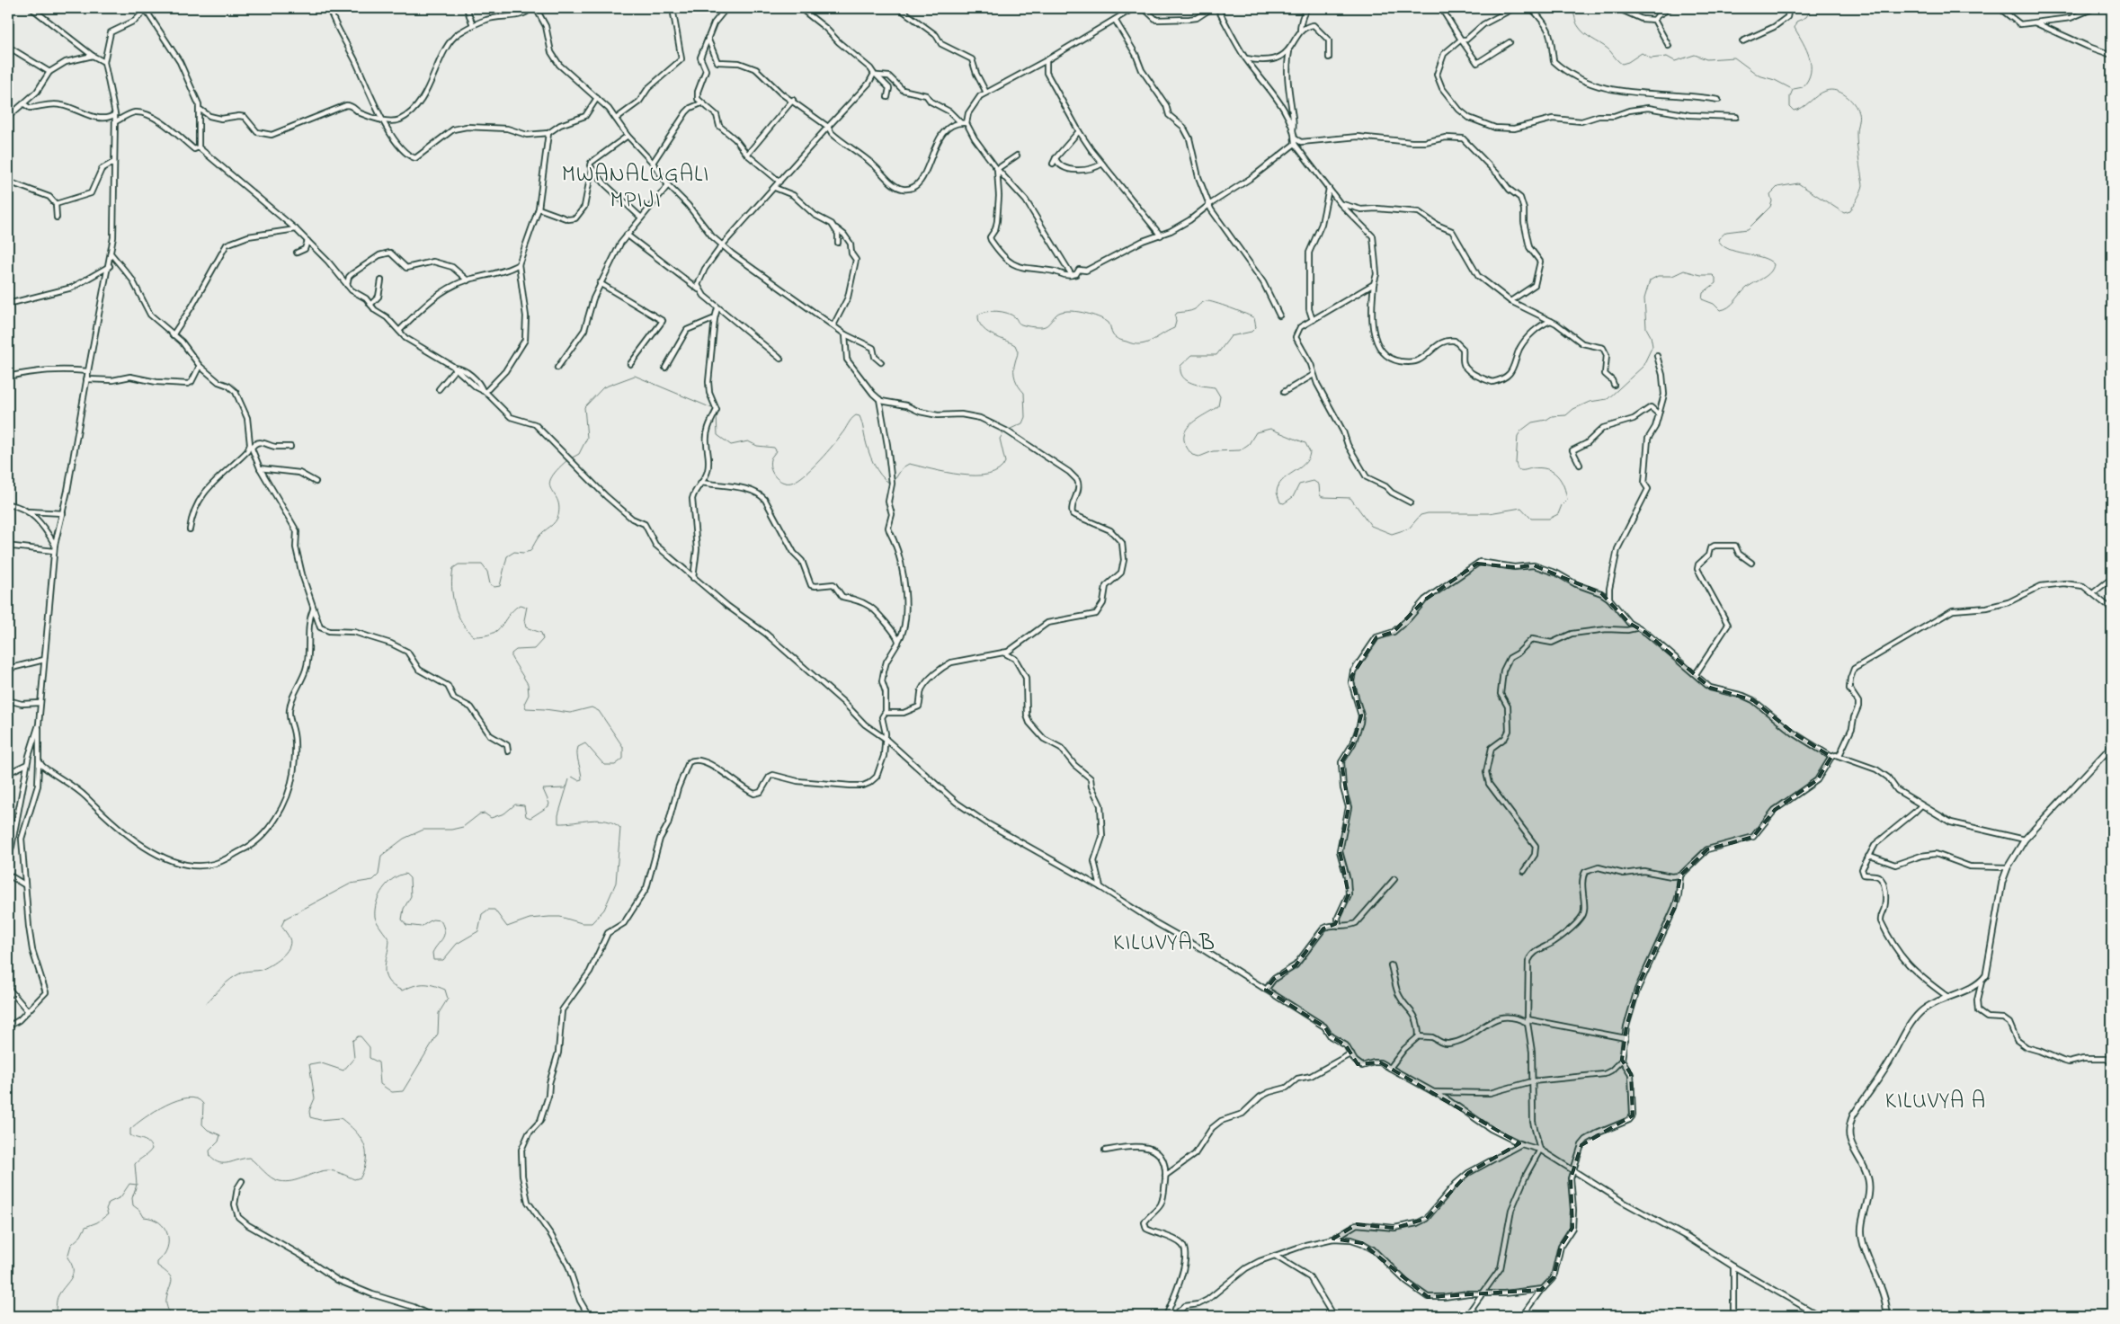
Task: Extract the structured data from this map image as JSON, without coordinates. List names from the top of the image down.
{
  "districts": ["MWANALUGALI MPIJI", "KILUVYA B", "KILUVYA A"]
}
